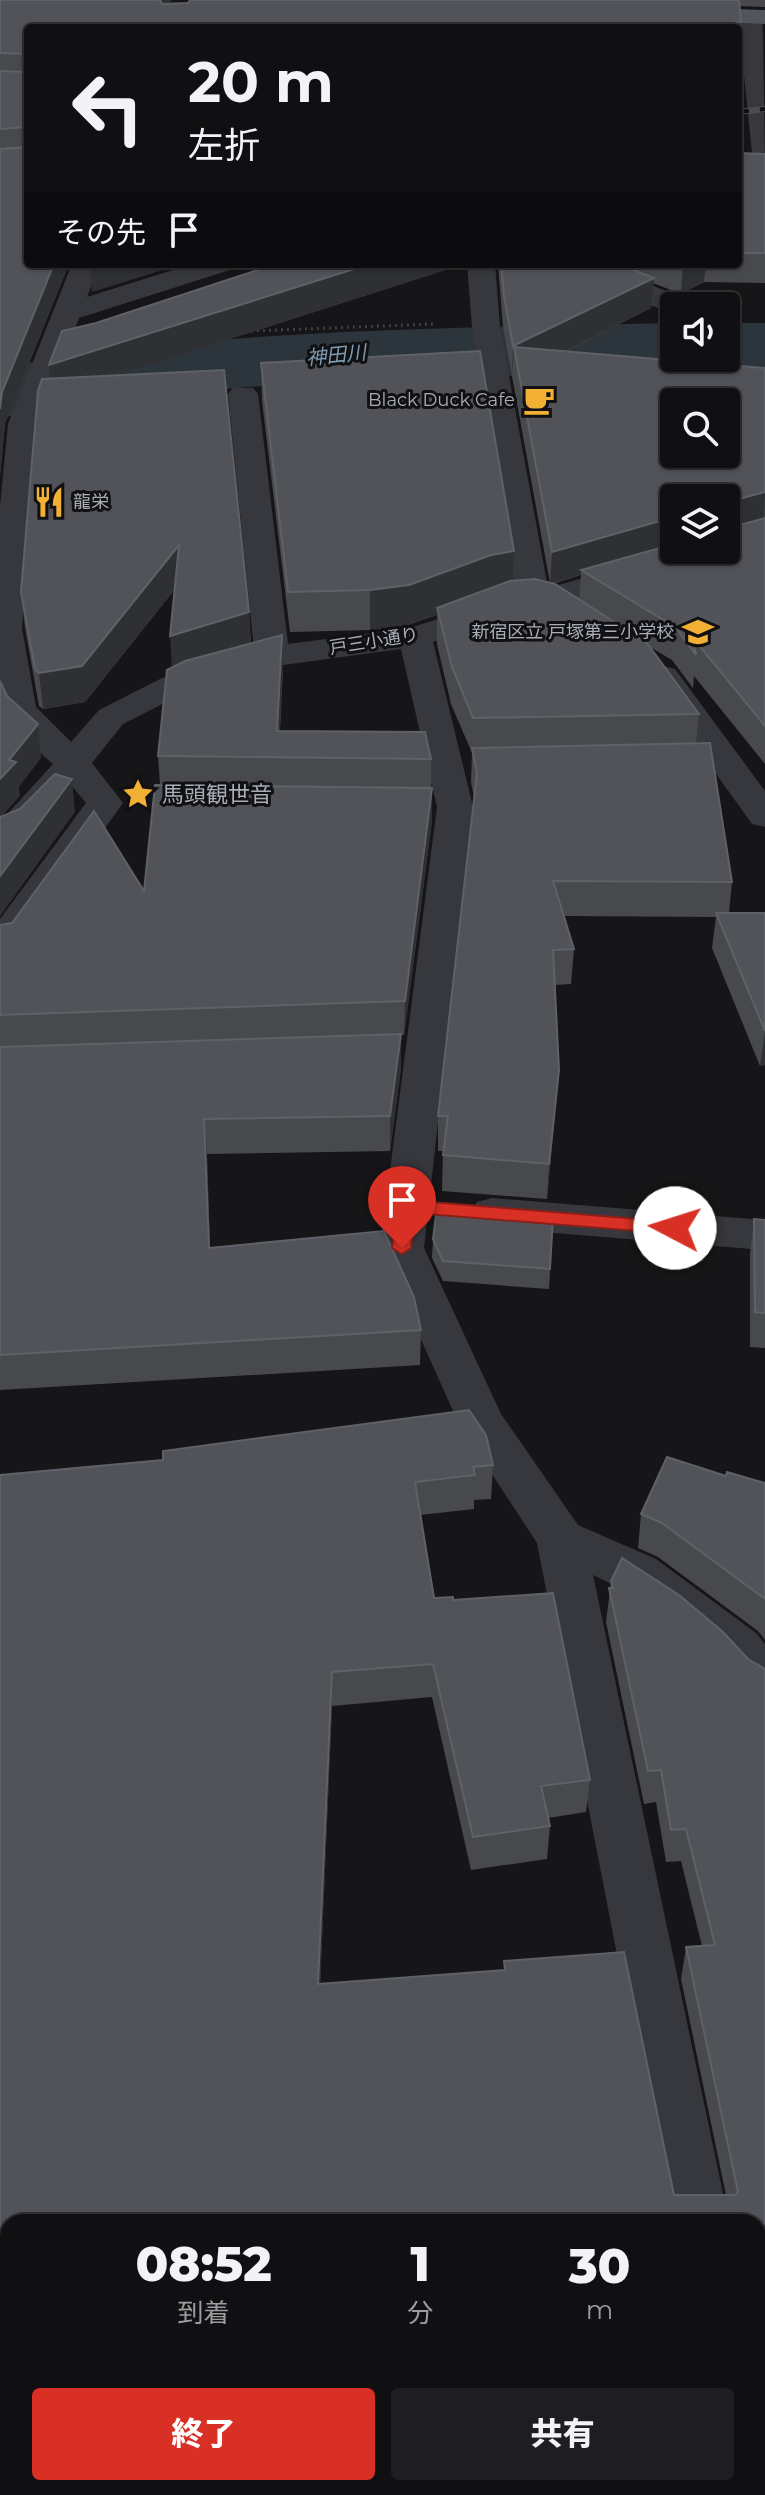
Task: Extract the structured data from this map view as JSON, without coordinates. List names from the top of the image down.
{
  "streets": {
    "street": ["戸三小通り"]
  },
  "water": ["神田川"],
  "places": {
    "cafe": ["Black Duck Cafe"],
    "restaurant": ["龍栄"],
    "school or university": ["新宿区立 戸塚第三小学校"],
    "place": ["馬頭観世音"]
  },
  "page": {
    "turn": ["20 m", "左折"],
    "then": "その先",
    "eta": [
      "08:52",
      "到着",
      "1",
      "分",
      "30",
      "m"
    ],
    "buttons": ["終了", "共有"]
  }
}
